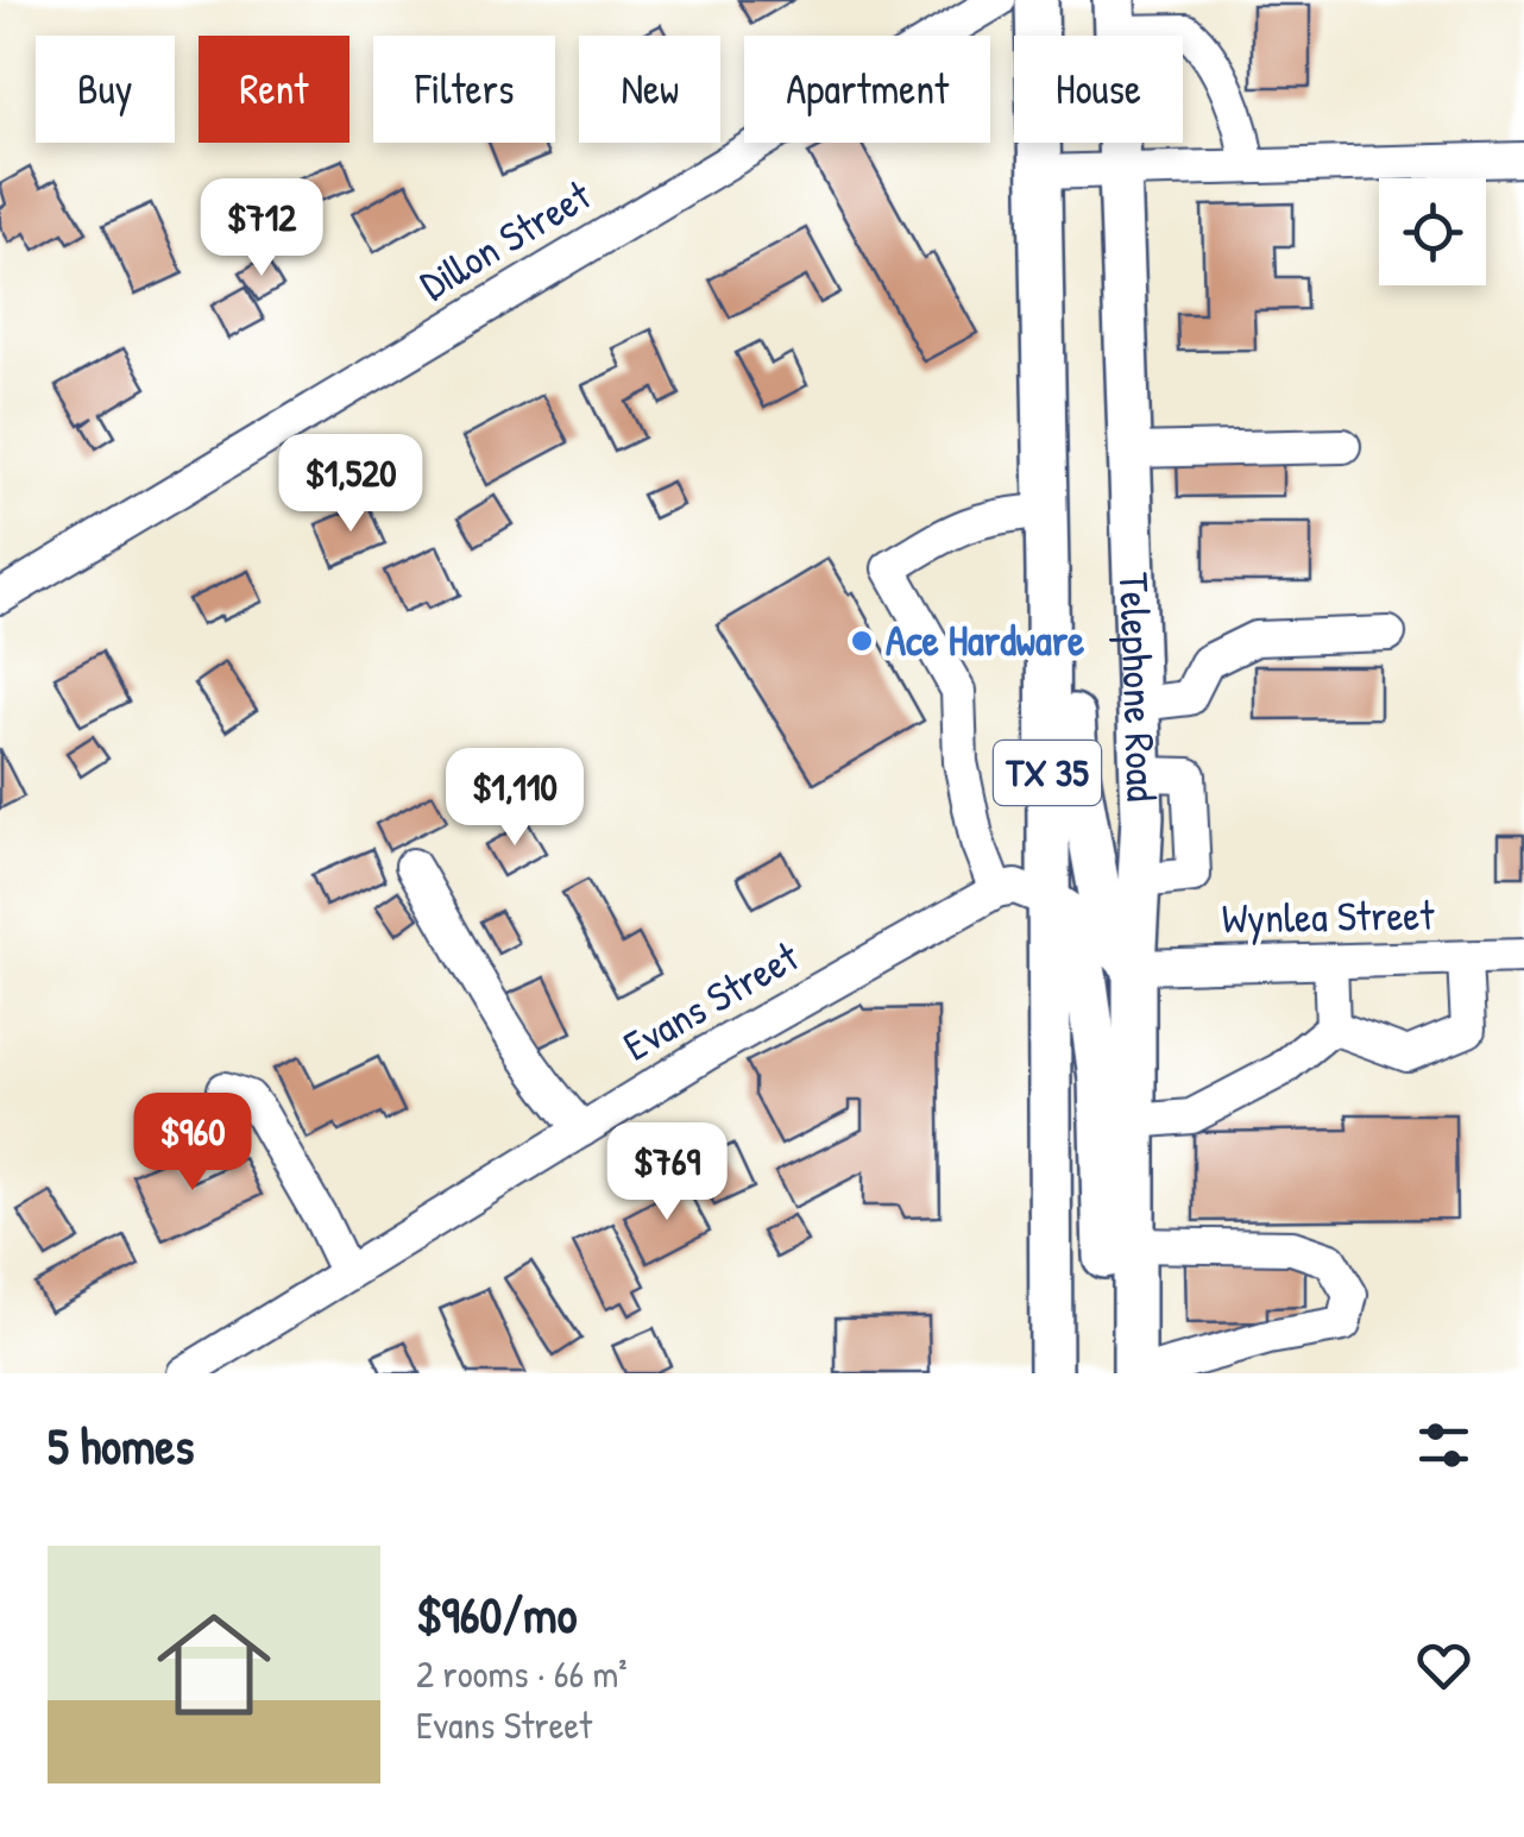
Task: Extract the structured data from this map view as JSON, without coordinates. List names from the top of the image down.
{
  "streets": {
    "main road": ["Telephone Road", "TX 35"],
    "street": ["Dillon Street", "Wynlea Street", "Evans Street"]
  },
  "crossings": [
    ["Telephone Road", "Wynlea Street"]
  ],
  "places": ["Ace Hardware"],
  "page": {
    "chip": [
      "Buy",
      "Rent",
      "Filters",
      "New",
      "Apartment",
      "House"
    ],
    "price": [
      "$712",
      "$1,520",
      "$1,110",
      "$960",
      "$769"
    ],
    "heading": "5 homes",
    "list": [
      {
        "name": "$960/mo",
        "note": "2 rooms · 66 m² · Evans Street"
      }
    ]
  }
}
